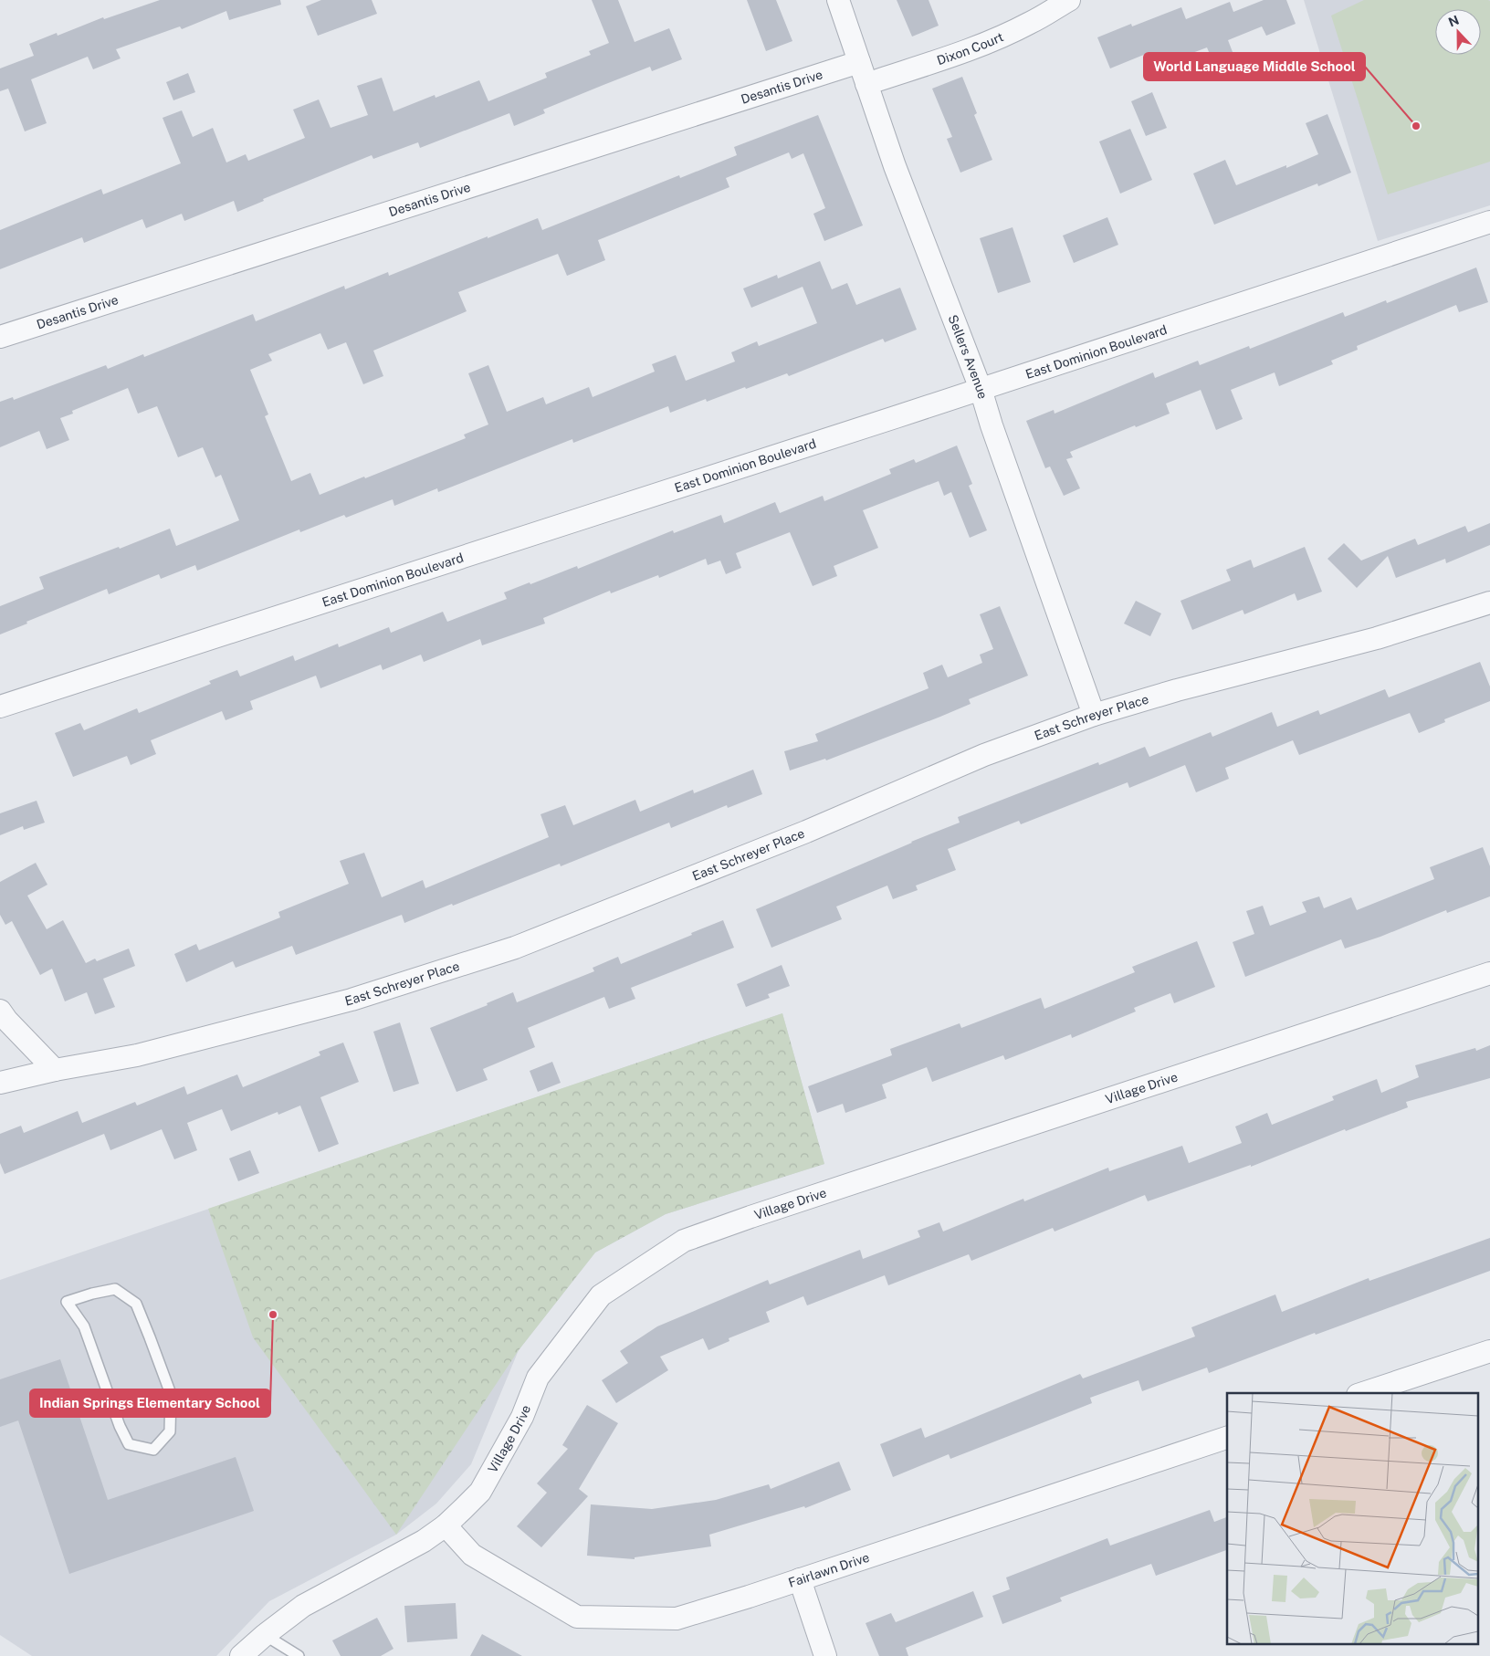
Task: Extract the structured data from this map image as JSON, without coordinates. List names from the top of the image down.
{
  "streets": {
    "street": [
      "Dixon Court",
      "Desantis Drive",
      "East Dominion Boulevard",
      "Sellers Avenue",
      "East Schreyer Place",
      "Village Drive",
      "Fairlawn Drive"
    ]
  },
  "crossings": [
    ["Dixon Court", "Sellers Avenue"],
    ["Desantis Drive", "Sellers Avenue"],
    ["East Dominion Boulevard", "Sellers Avenue"],
    ["Sellers Avenue", "East Schreyer Place"],
    ["Village Drive", "Fairlawn Drive"]
  ],
  "places": ["World Language Middle School", "Indian Springs Elementary School"],
  "north": "top"
}
